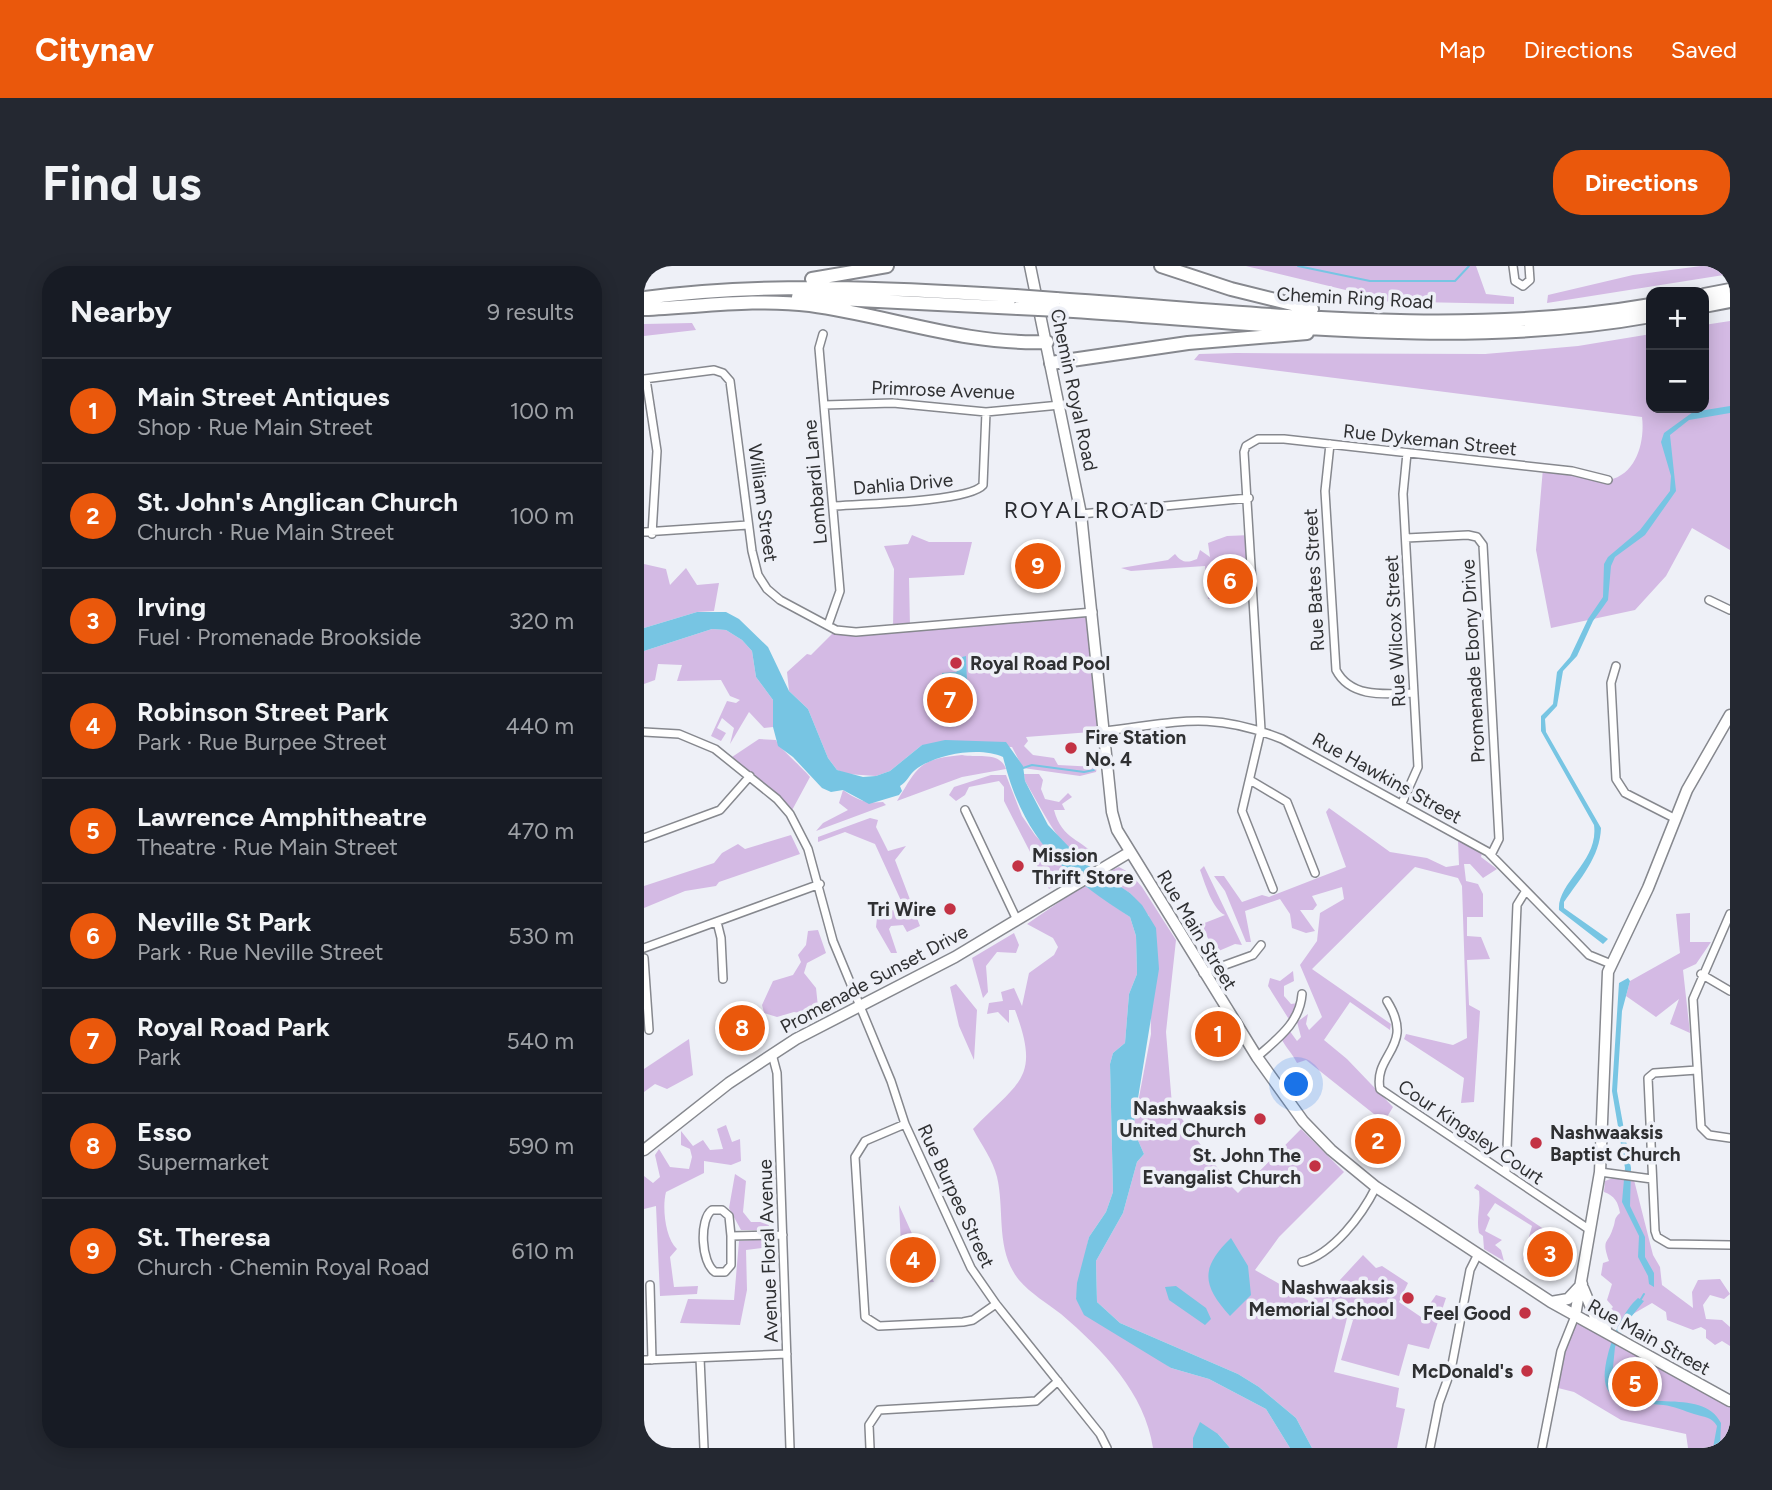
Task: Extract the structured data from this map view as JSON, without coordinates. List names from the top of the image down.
{
  "streets": {
    "highway": ["Chemin Ring Road"],
    "main road": ["Chemin Royal Road", "Rue Main Street", "Promenade Sunset Drive"],
    "street": [
      "Primrose Avenue",
      "Rue Dykeman Street",
      "Lombardi Lane",
      "Dahlia Drive",
      "William Street",
      "Rue Bates Street",
      "Rue Wilcox Street",
      "Promenade Ebony Drive",
      "Rue Hawkins Street",
      "Cour Kingsley Court",
      "Rue Burpee Street",
      "Avenue Floral Avenue"
    ]
  },
  "crossings": [
    ["Primrose Avenue", "Chemin Royal Road"],
    ["Primrose Avenue", "Lombardi Lane"],
    ["Primrose Avenue", "Dahlia Drive"],
    ["Chemin Royal Road", "William Street"],
    ["Chemin Royal Road", "Rue Hawkins Street"],
    ["Chemin Royal Road", "Rue Main Street"],
    ["Chemin Royal Road", "Promenade Sunset Drive"],
    ["Rue Dykeman Street", "Rue Bates Street"],
    ["Rue Dykeman Street", "Rue Wilcox Street"],
    ["Lombardi Lane", "Dahlia Drive"],
    ["Lombardi Lane", "William Street"],
    ["Rue Bates Street", "Rue Wilcox Street"],
    ["Rue Wilcox Street", "Promenade Ebony Drive"],
    ["Rue Wilcox Street", "Rue Hawkins Street"],
    ["Promenade Ebony Drive", "Rue Hawkins Street"],
    ["Rue Main Street", "Promenade Sunset Drive"],
    ["Promenade Sunset Drive", "Rue Burpee Street"],
    ["Promenade Sunset Drive", "Avenue Floral Avenue"]
  ],
  "districts": ["ROYAL ROAD"],
  "places": [
    "Royal Road Pool",
    "Fire Station No. 4",
    "Mission Thrift Store",
    "Tri Wire",
    "Nashwaaksis United Church",
    "Nashwaaksis Baptist Church",
    "St. John The Evangalist Church",
    "Nashwaaksis Memorial School",
    "Feel Good",
    "McDonald's"
  ],
  "page": {
    "header": "Citynav",
    "nav": ["Map", "Directions", "Saved"],
    "buttons": "Directions",
    "title": "Find us",
    "heading": ["Nearby", "9 results"],
    "map_buttons": ["+", "−"],
    "list": [
      {
        "mark": "1",
        "name": "Main Street Antiques",
        "note": "Shop · Rue Main Street",
        "value": "100 m"
      },
      {
        "mark": "2",
        "name": "St. John's Anglican Church",
        "note": "Church · Rue Main Street",
        "value": "100 m"
      },
      {
        "mark": "3",
        "name": "Irving",
        "note": "Fuel · Promenade Brookside",
        "value": "320 m"
      },
      {
        "mark": "4",
        "name": "Robinson Street Park",
        "note": "Park · Rue Burpee Street",
        "value": "440 m"
      },
      {
        "mark": "5",
        "name": "Lawrence Amphitheatre",
        "note": "Theatre · Rue Main Street",
        "value": "470 m"
      },
      {
        "mark": "6",
        "name": "Neville St Park",
        "note": "Park · Rue Neville Street",
        "value": "530 m"
      },
      {
        "mark": "7",
        "name": "Royal Road Park",
        "note": "Park",
        "value": "540 m"
      },
      {
        "mark": "8",
        "name": "Esso",
        "note": "Supermarket",
        "value": "590 m"
      },
      {
        "mark": "9",
        "name": "St. Theresa",
        "note": "Church · Chemin Royal Road",
        "value": "610 m"
      }
    ],
    "pins": [
      "9",
      "6",
      "7",
      "8",
      "1",
      "2",
      "3",
      "4",
      "5"
    ]
  }
}
